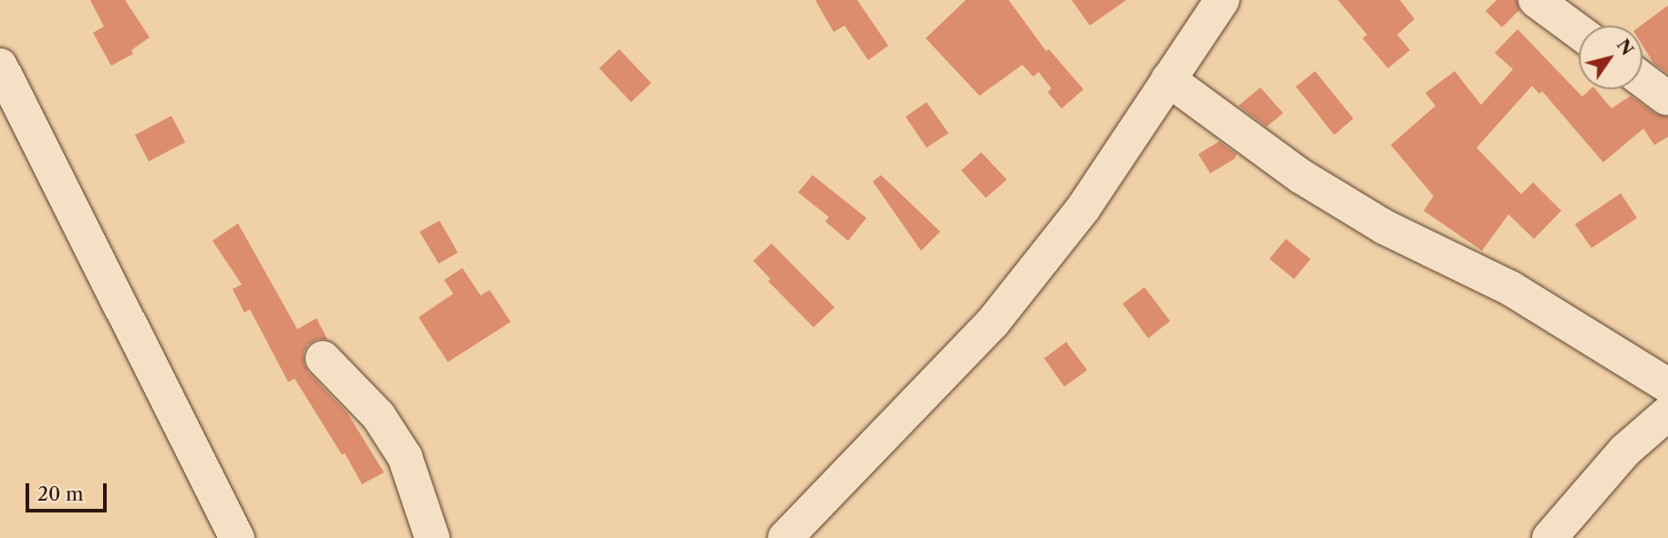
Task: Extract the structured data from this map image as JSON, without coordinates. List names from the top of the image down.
{
  "scale_bar": "20 m",
  "north": "top right"
}
